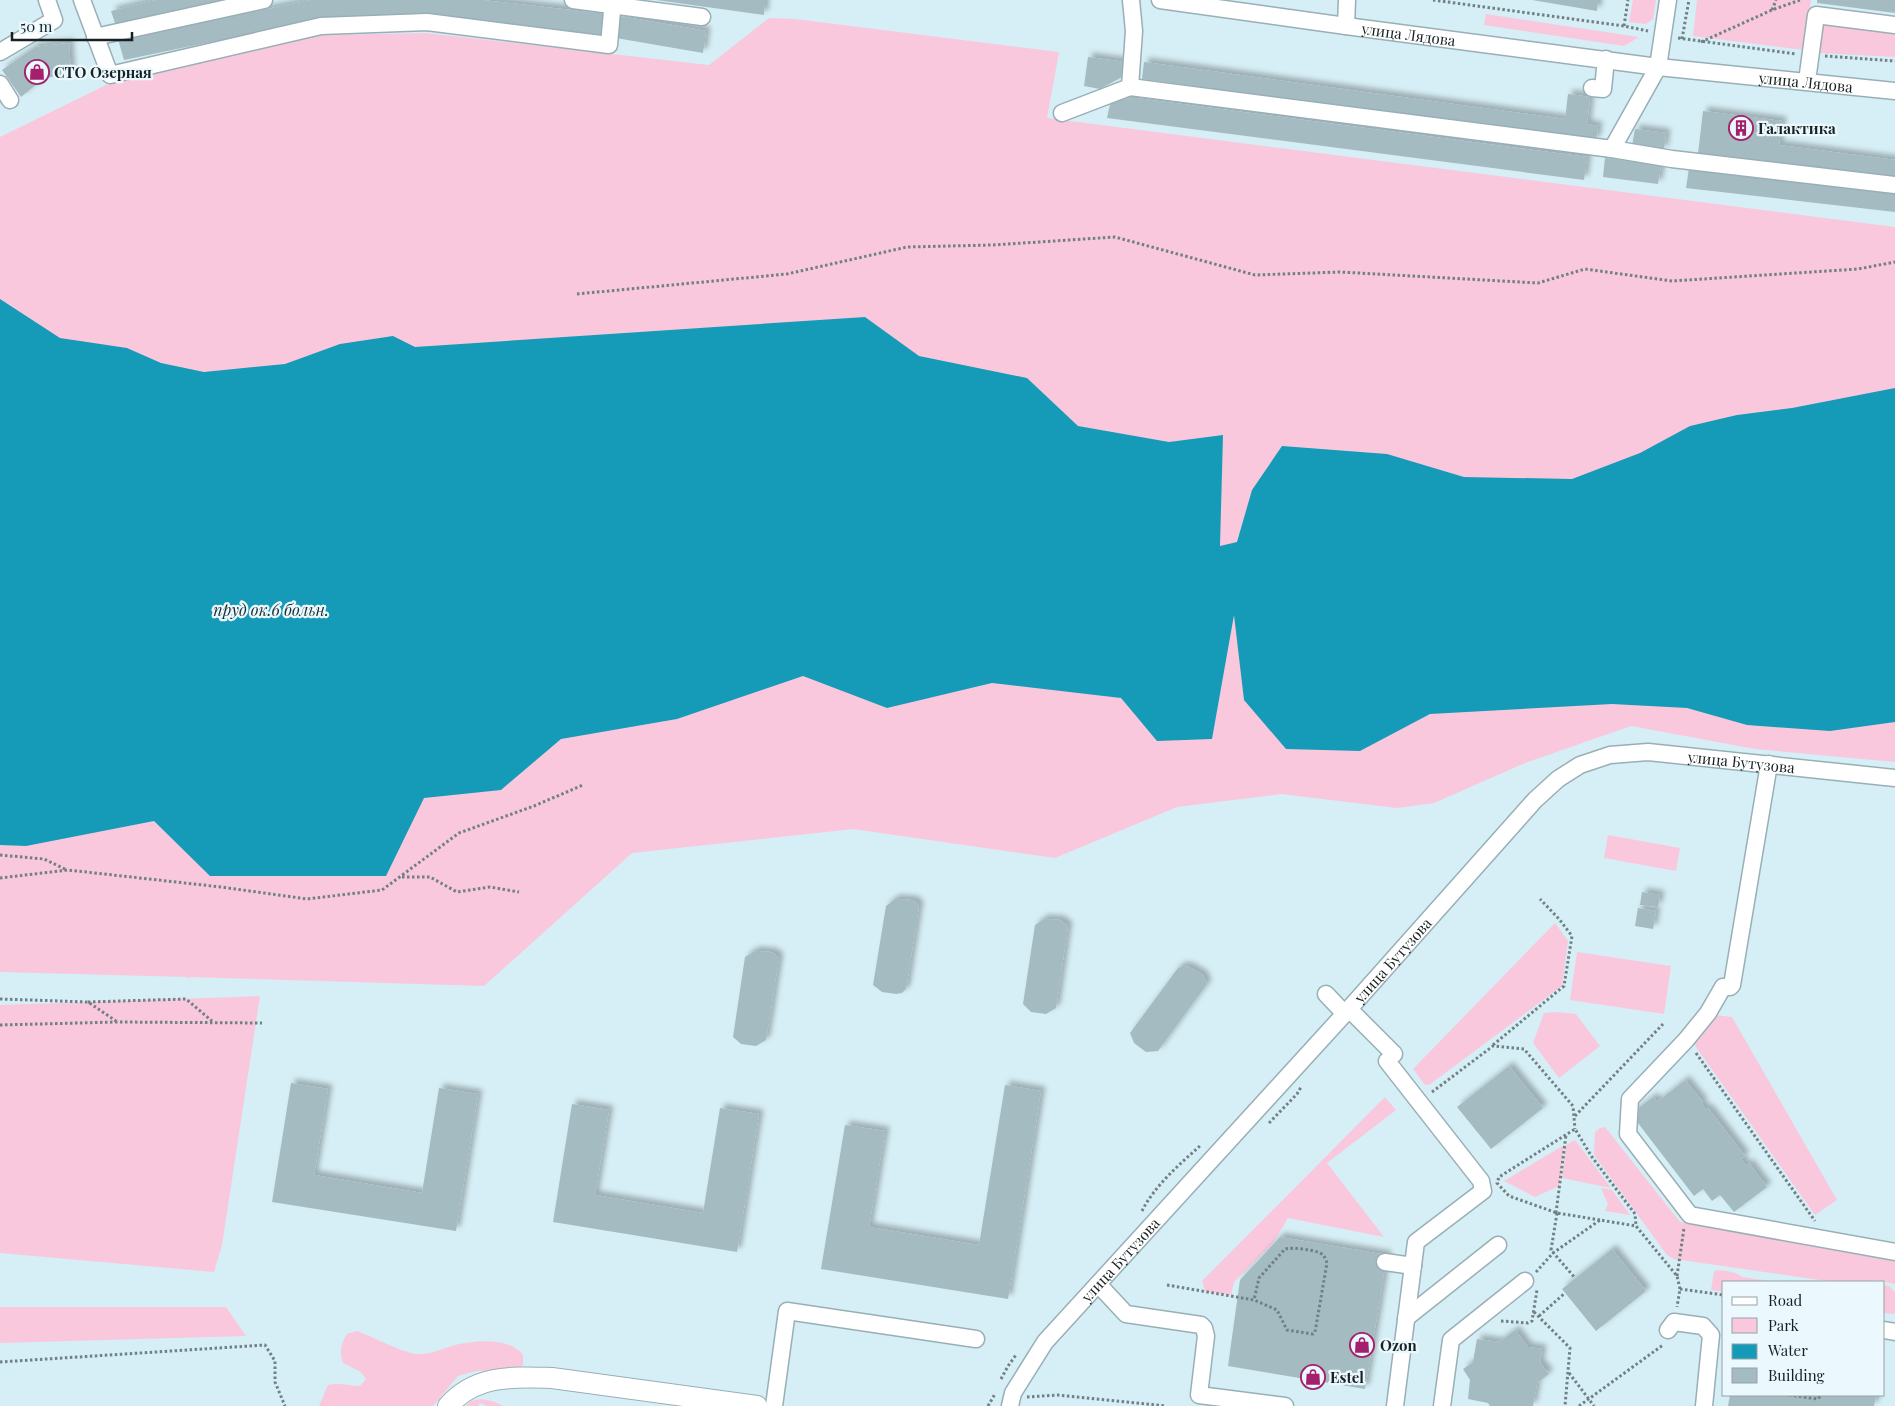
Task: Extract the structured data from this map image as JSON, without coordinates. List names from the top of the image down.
{
  "streets": {
    "street": ["улица Лядова", "улица Бутузова"]
  },
  "water": ["пруд ок.6 больн."],
  "places": {
    "shop": ["СТО Озерная", "Ozon", "Estel"],
    "building": ["Галактика"]
  },
  "legend": [
    "Road",
    "Park",
    "Water",
    "Building"
  ],
  "scale_bar": "50 m"
}
